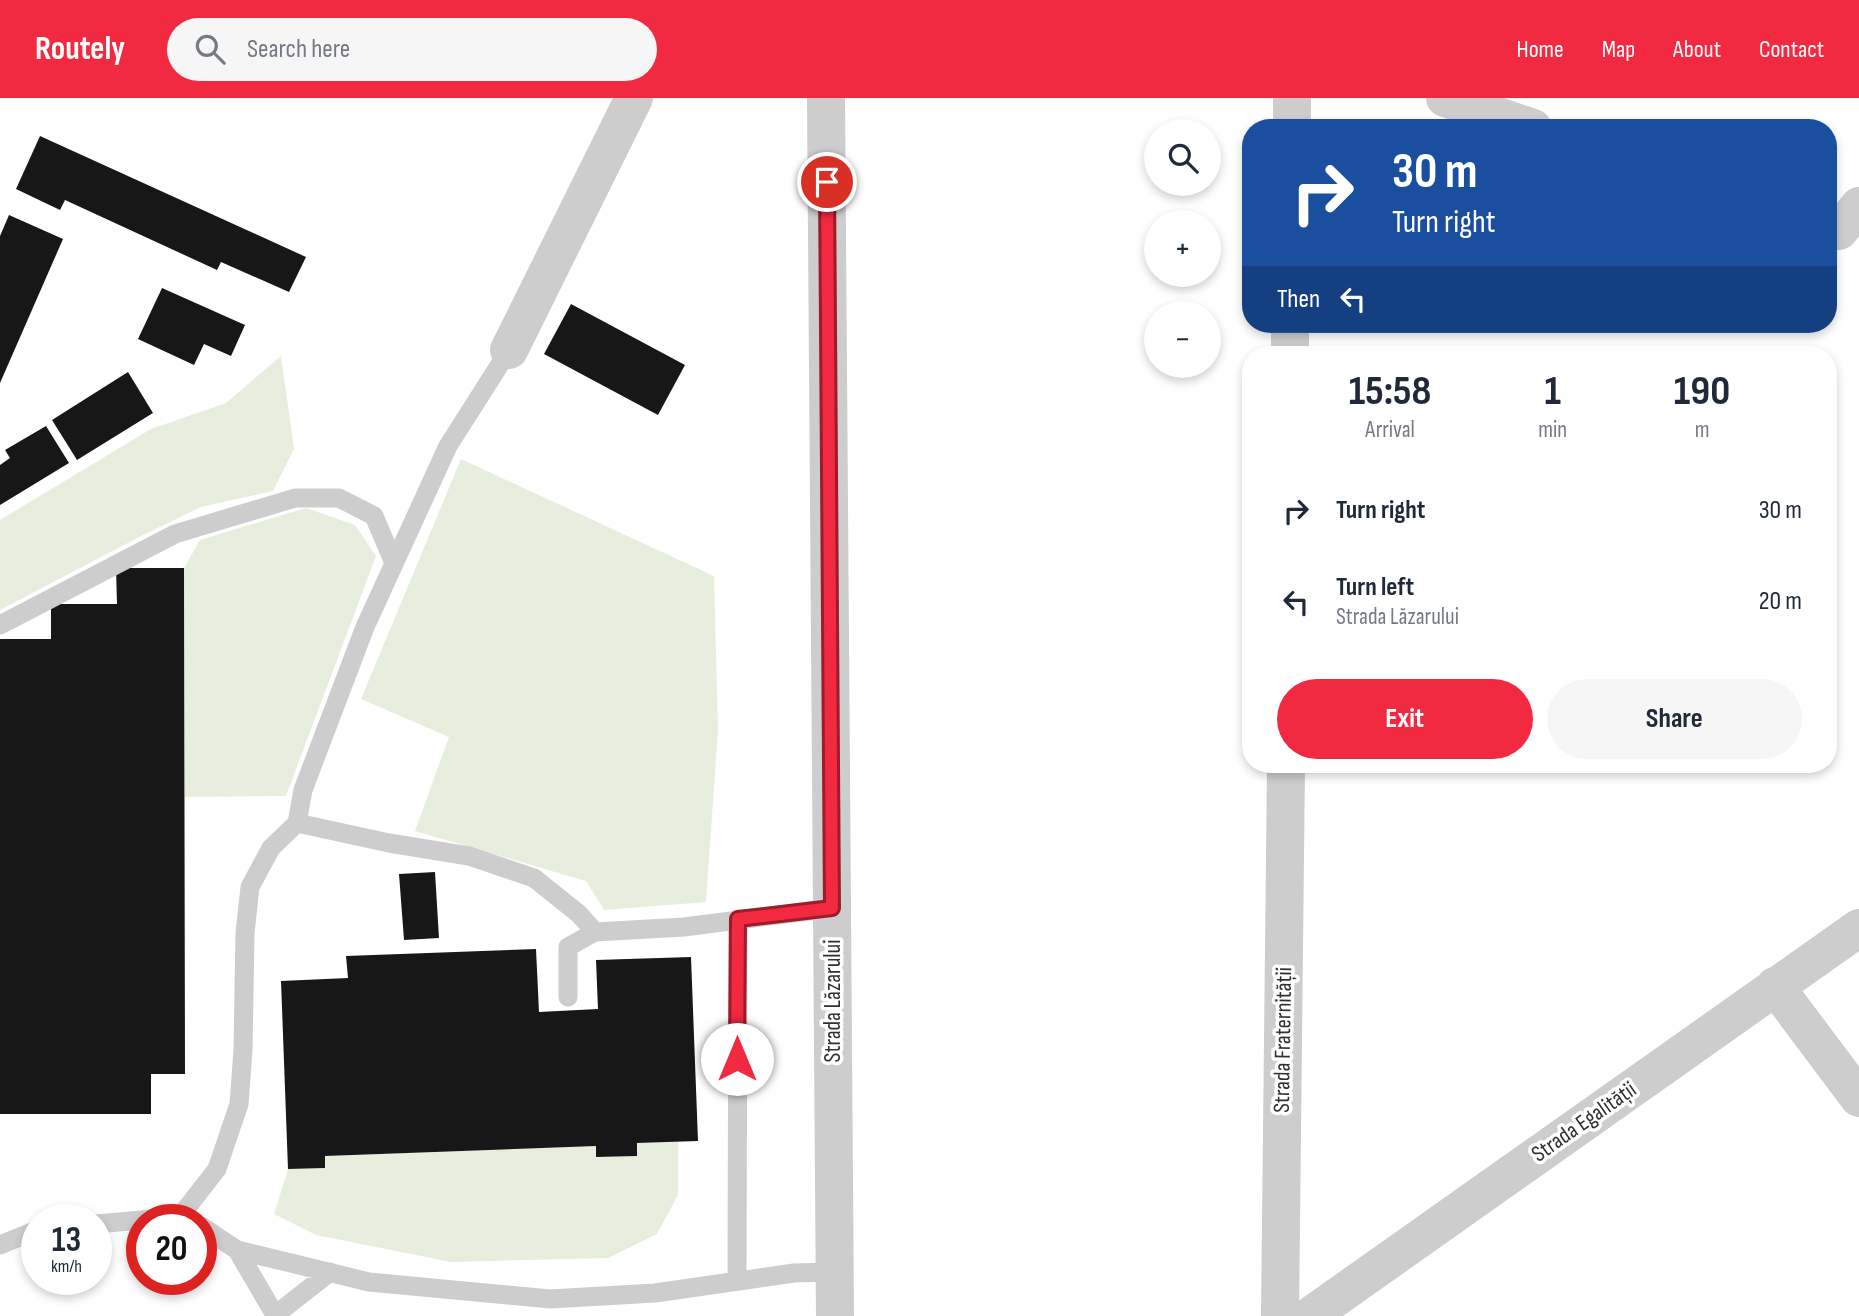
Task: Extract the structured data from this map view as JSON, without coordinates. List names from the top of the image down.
{
  "streets": {
    "street": ["Strada Lăzarului", "Strada Fraternității", "Strada Egalității"]
  },
  "page": {
    "header": "Routely",
    "search": "Search here",
    "nav": [
      "Home",
      "Map",
      "About",
      "Contact"
    ],
    "map_buttons": ["+", "−"],
    "turn": ["30 m", "Turn right"],
    "then": "Then",
    "eta": [
      "15:58",
      "Arrival",
      "1",
      "min",
      "190",
      "m"
    ],
    "list": [
      {
        "name": "Turn right",
        "value": "30 m"
      },
      {
        "name": "Turn left",
        "note": "Strada Lăzarului",
        "value": "20 m"
      }
    ],
    "buttons": ["Exit", "Share"],
    "speed": "13 km/h",
    "limit": "20"
  }
}
